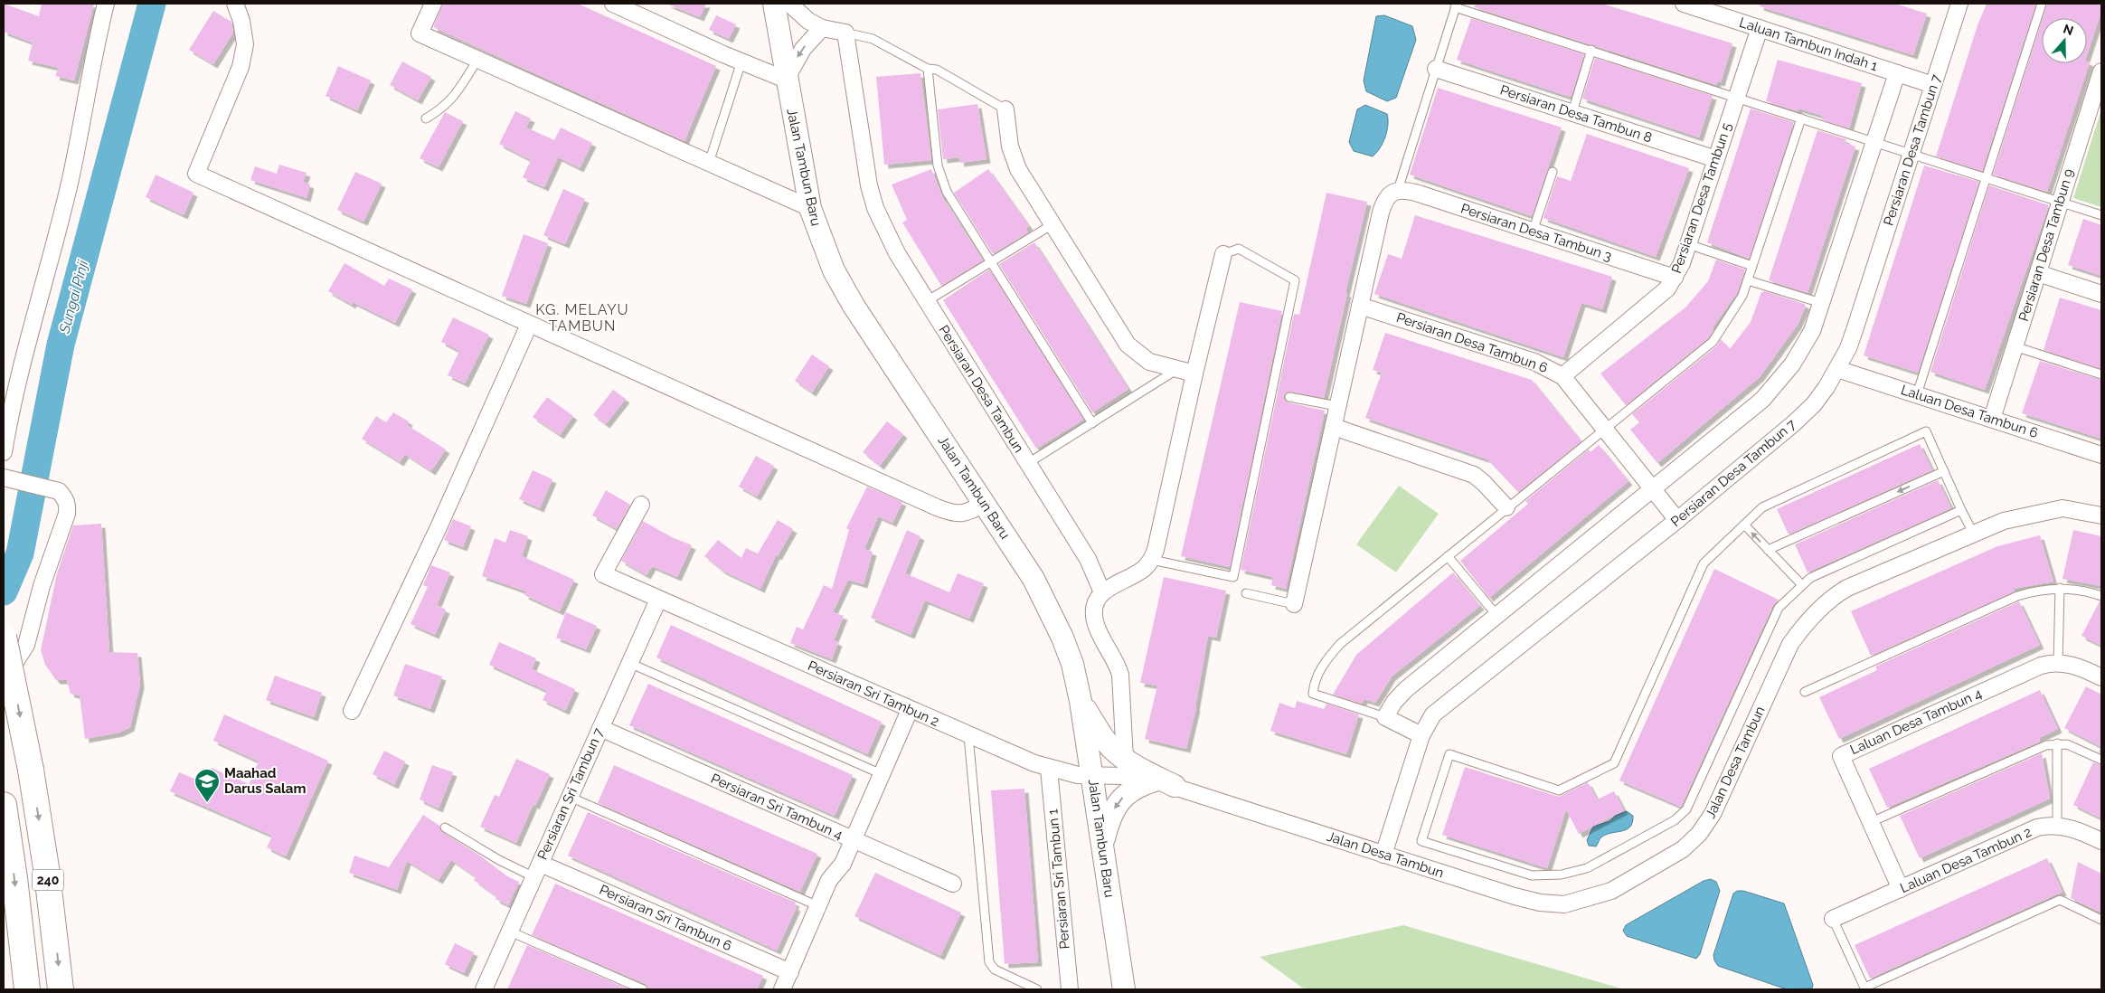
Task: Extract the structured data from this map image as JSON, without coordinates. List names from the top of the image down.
{
  "streets": {
    "main road": ["Jalan Tambun Baru", "240"],
    "street": [
      "Laluan Tambun Indah 1",
      "Persiaran Desa Tambun 8",
      "Persiaran Desa Tambun 7",
      "Persiaran Desa Tambun 5",
      "Persiaran Desa Tambun 3",
      "Persiaran Desa Tambun 9",
      "Persiaran Desa Tambun 6",
      "Persiaran Desa Tambun",
      "Laluan Desa Tambun 6",
      "Persiaran Sri Tambun 2",
      "Laluan Desa Tambun 4",
      "Jalan Desa Tambun",
      "Persiaran Sri Tambun 7",
      "Persiaran Sri Tambun 4",
      "Laluan Desa Tambun 2",
      "Persiaran Sri Tambun 1",
      "Persiaran Sri Tambun 6"
    ]
  },
  "crossings": [
    ["Laluan Tambun Indah 1", "Persiaran Desa Tambun 7"],
    ["Laluan Tambun Indah 1", "Persiaran Desa Tambun 5"],
    ["Persiaran Desa Tambun 8", "Persiaran Desa Tambun 5"],
    ["Persiaran Desa Tambun 7", "Persiaran Desa Tambun 6"],
    ["Persiaran Desa Tambun 7", "Laluan Desa Tambun 6"],
    ["Persiaran Desa Tambun 7", "Jalan Desa Tambun"],
    ["Jalan Tambun Baru", "Persiaran Sri Tambun 2"],
    ["Jalan Tambun Baru", "Jalan Desa Tambun"],
    ["Persiaran Desa Tambun 5", "Persiaran Desa Tambun 3"],
    ["Persiaran Desa Tambun 5", "Persiaran Desa Tambun 6"],
    ["Persiaran Desa Tambun 9", "Laluan Desa Tambun 6"],
    ["Persiaran Sri Tambun 2", "Jalan Desa Tambun"],
    ["Persiaran Sri Tambun 2", "Persiaran Sri Tambun 7"],
    ["Persiaran Sri Tambun 2", "Persiaran Sri Tambun 1"],
    ["Laluan Desa Tambun 4", "Laluan Desa Tambun 2"],
    ["Persiaran Sri Tambun 7", "Persiaran Sri Tambun 4"],
    ["Persiaran Sri Tambun 7", "Persiaran Sri Tambun 6"]
  ],
  "districts": ["KG. MELAYU TAMBUN"],
  "water": ["Sungai Pinji"],
  "places": {
    "school or university": ["Maahad Darus Salam"]
  },
  "north": "top"
}
